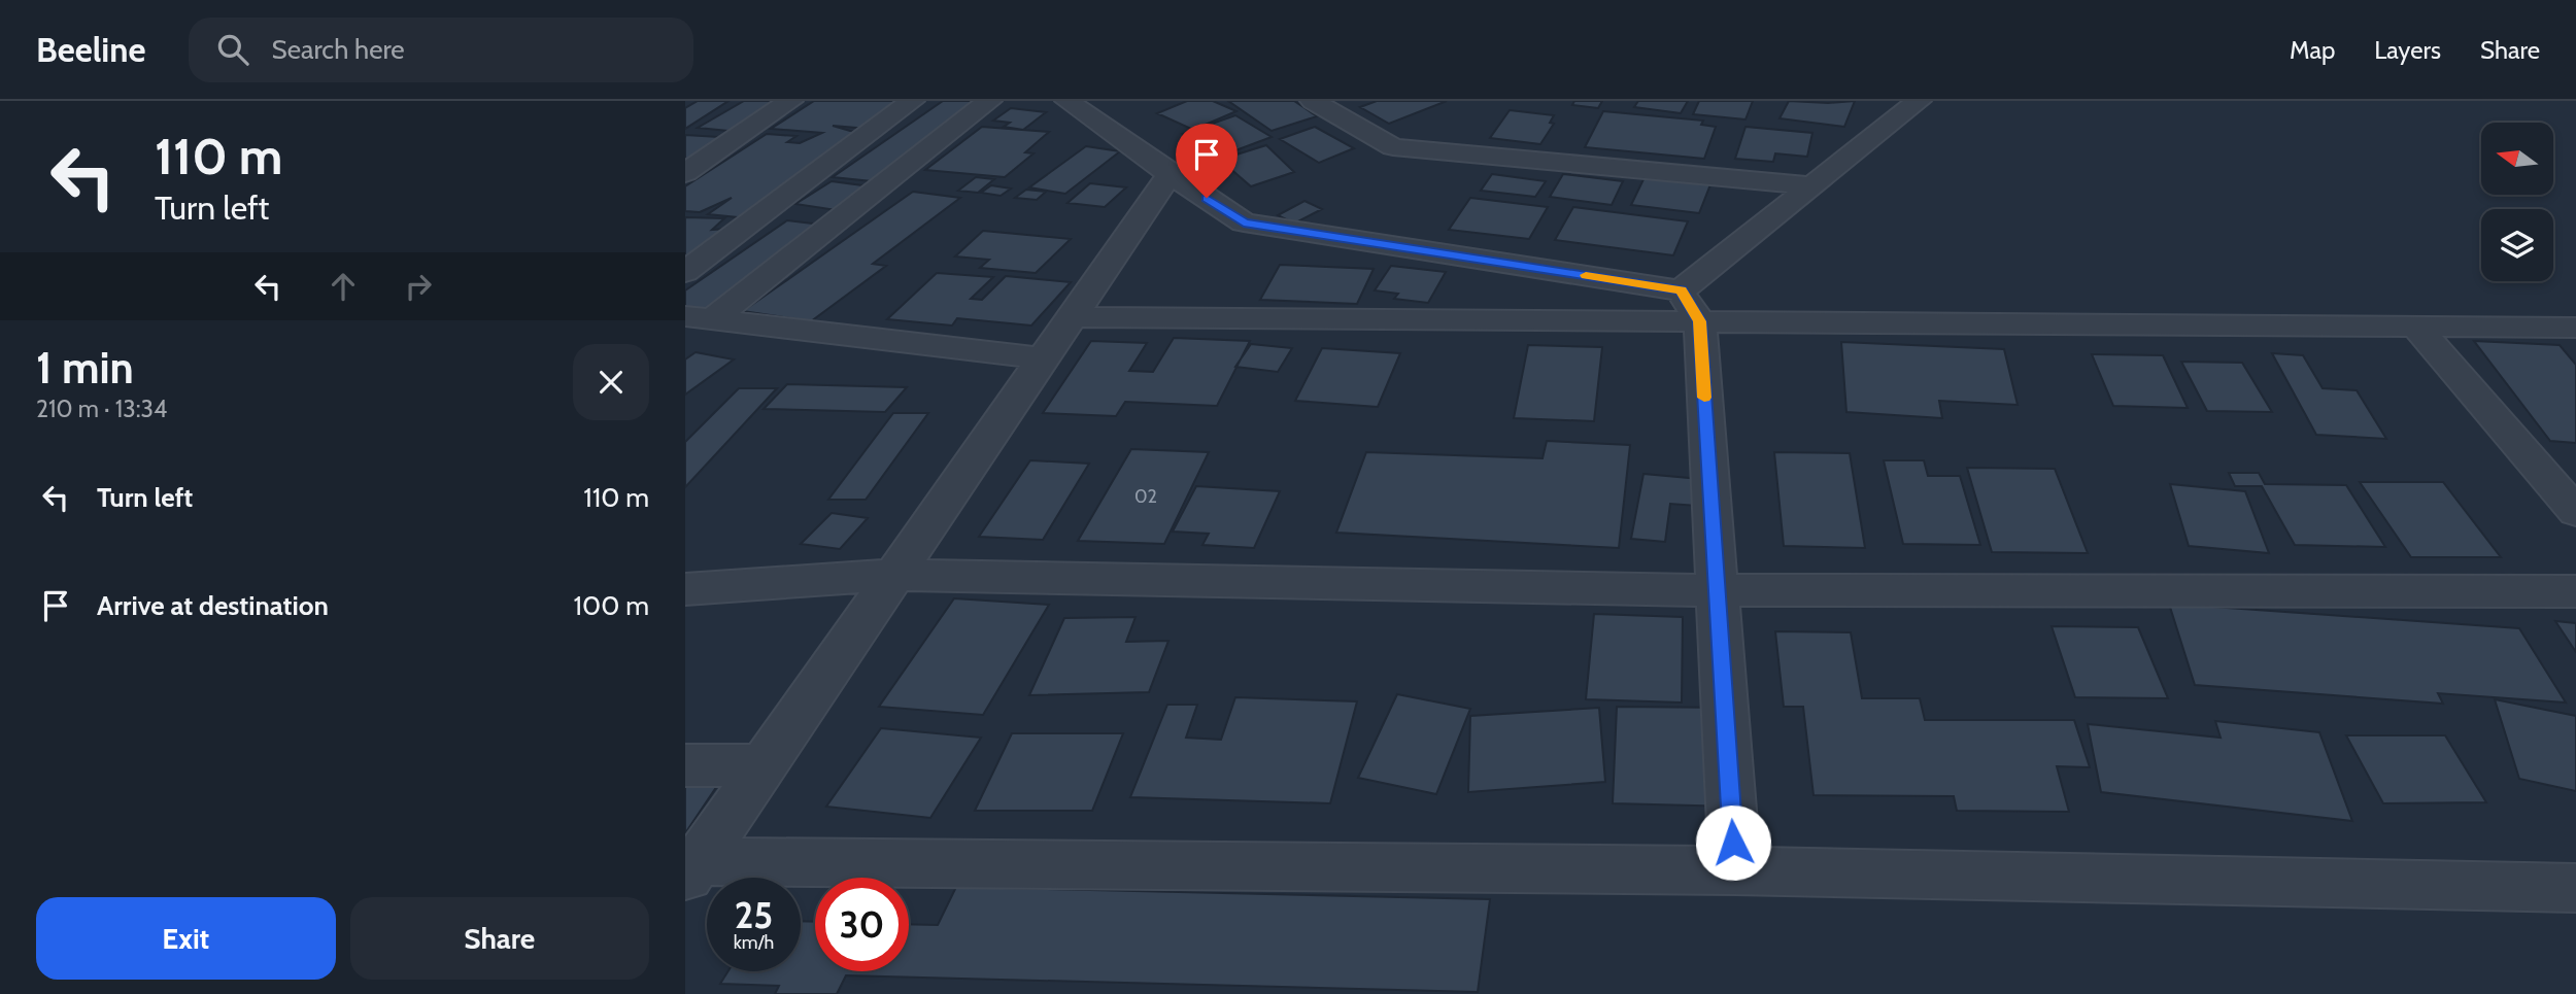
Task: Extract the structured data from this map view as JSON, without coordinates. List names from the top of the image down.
{
  "house_numbers": ["02"],
  "north": "left",
  "page": {
    "header": "Beeline",
    "search": "Search here",
    "nav": ["Map", "Layers", "Share"],
    "turn": ["110 m", "Turn left"],
    "heading": ["1 min", "210 m · 13:34"],
    "list": [
      {
        "name": "Turn left",
        "value": "110 m"
      },
      {
        "name": "Arrive at destination",
        "value": "100 m"
      }
    ],
    "speed": "25 km/h",
    "limit": "30",
    "buttons": ["Exit", "Share"]
  }
}
